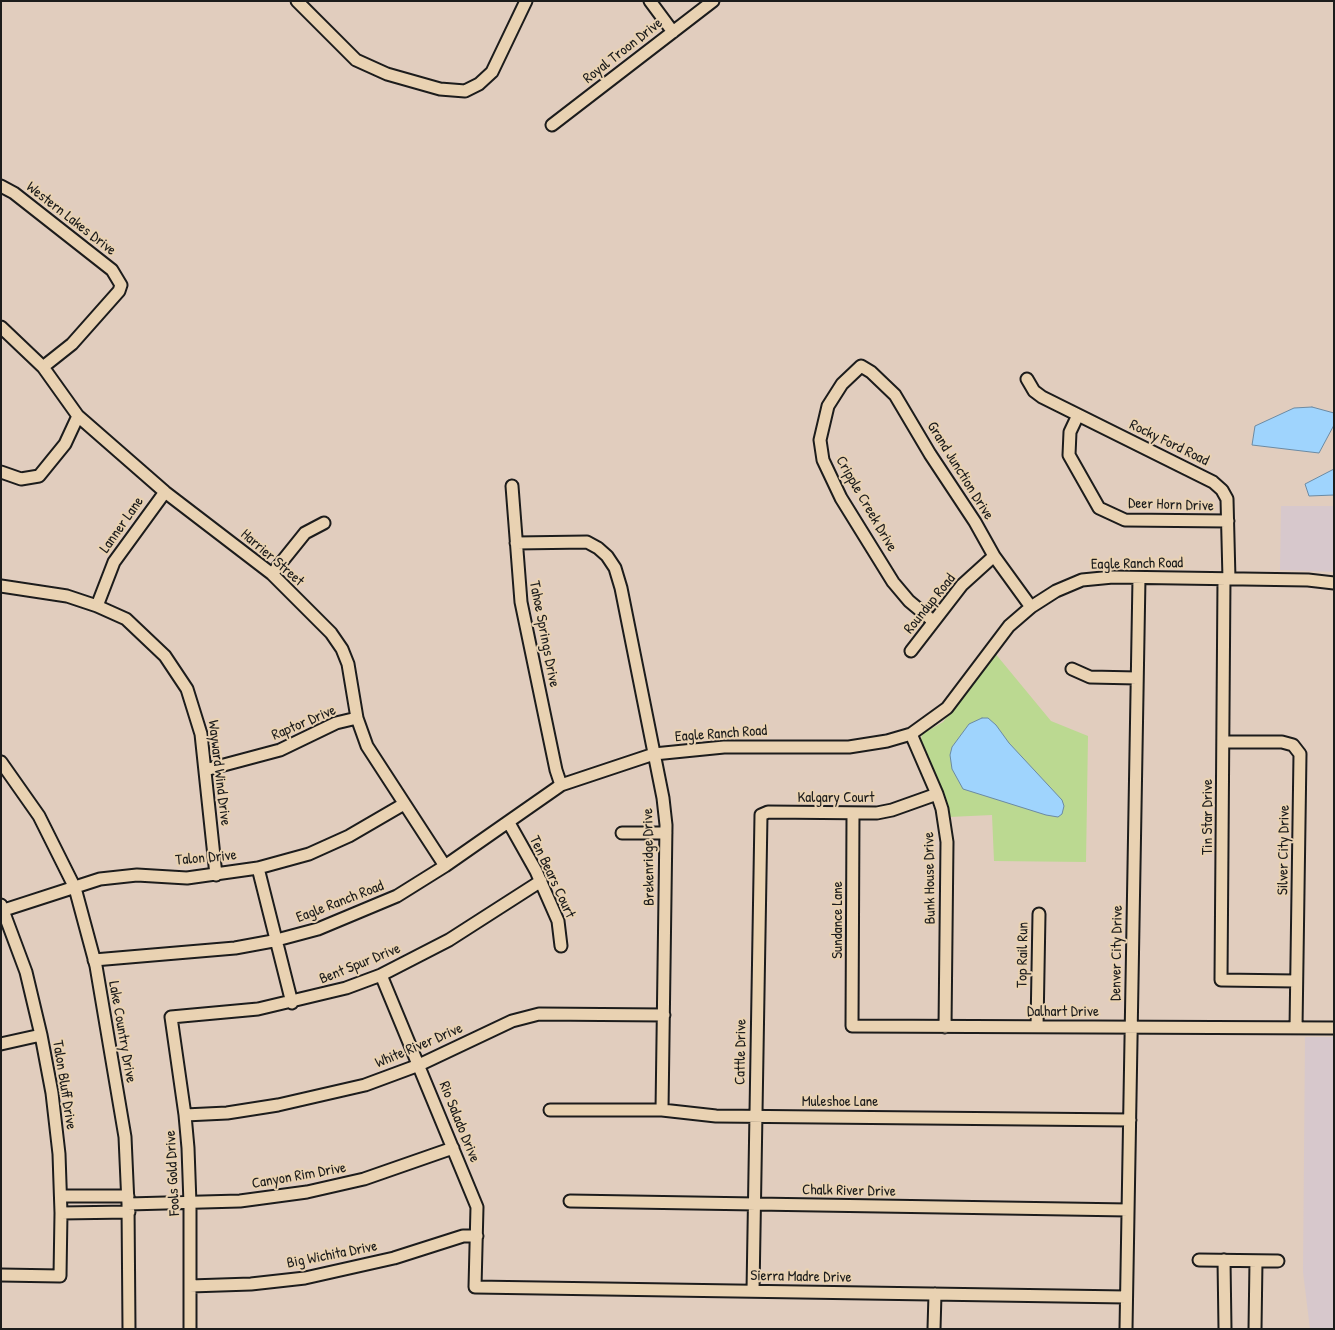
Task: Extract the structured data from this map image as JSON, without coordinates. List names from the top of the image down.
{
  "streets": {
    "street": [
      "Royal Troon Drive",
      "Western Lakes Drive",
      "Rocky Ford Road",
      "Grand Junction Drive",
      "Cripple Creek Drive",
      "Deer Horn Drive",
      "Lanner Lane",
      "Harrier Street",
      "Eagle Ranch Road",
      "Roundup Road",
      "Tahoe Springs Drive",
      "Raptor Drive",
      "Wayward Wind Drive",
      "Kalgary Court",
      "Tin Star Drive",
      "Silver City Drive",
      "Brekenridge Drive",
      "Talon Drive",
      "Ten Bears Court",
      "Bunk House Drive",
      "Sundance Lane",
      "Denver City Drive",
      "Top Rail Run",
      "Bent Spur Drive",
      "Dalhart Drive",
      "Lake Country Drive",
      "White River Drive",
      "Cattle Drive",
      "Talon Bluff Drive",
      "Muleshoe Lane",
      "Rio Salado Drive",
      "Fools Gold Drive",
      "Canyon Rim Drive",
      "Chalk River Drive",
      "Big Wichita Drive",
      "Sierra Madre Drive"
    ]
  },
  "crossings": [
    ["Western Lakes Drive", "Harrier Street"],
    ["Rocky Ford Road", "Deer Horn Drive"],
    ["Rocky Ford Road", "Eagle Ranch Road"],
    ["Rocky Ford Road", "Tin Star Drive"],
    ["Grand Junction Drive", "Cripple Creek Drive"],
    ["Grand Junction Drive", "Eagle Ranch Road"],
    ["Grand Junction Drive", "Roundup Road"],
    ["Cripple Creek Drive", "Roundup Road"],
    ["Lanner Lane", "Harrier Street"],
    ["Lanner Lane", "Wayward Wind Drive"],
    ["Harrier Street", "Eagle Ranch Road"],
    ["Harrier Street", "Raptor Drive"],
    ["Harrier Street", "Talon Drive"],
    ["Eagle Ranch Road", "Tahoe Springs Drive"],
    ["Eagle Ranch Road", "Tin Star Drive"],
    ["Eagle Ranch Road", "Brekenridge Drive"],
    ["Eagle Ranch Road", "Ten Bears Court"],
    ["Eagle Ranch Road", "Bunk House Drive"],
    ["Eagle Ranch Road", "Denver City Drive"],
    ["Eagle Ranch Road", "Lake Country Drive"],
    ["Tahoe Springs Drive", "Brekenridge Drive"],
    ["Raptor Drive", "Wayward Wind Drive"],
    ["Wayward Wind Drive", "Talon Drive"],
    ["Kalgary Court", "Bunk House Drive"],
    ["Kalgary Court", "Sundance Lane"],
    ["Kalgary Court", "Cattle Drive"],
    ["Tin Star Drive", "Silver City Drive"],
    ["Silver City Drive", "Dalhart Drive"],
    ["Brekenridge Drive", "White River Drive"],
    ["Brekenridge Drive", "Muleshoe Lane"],
    ["Talon Drive", "Lake Country Drive"],
    ["Talon Drive", "Talon Bluff Drive"],
    ["Ten Bears Court", "Bent Spur Drive"],
    ["Bunk House Drive", "Dalhart Drive"],
    ["Sundance Lane", "Dalhart Drive"],
    ["Denver City Drive", "Dalhart Drive"],
    ["Denver City Drive", "Muleshoe Lane"],
    ["Denver City Drive", "Chalk River Drive"],
    ["Denver City Drive", "Sierra Madre Drive"],
    ["Top Rail Run", "Dalhart Drive"],
    ["Bent Spur Drive", "Rio Salado Drive"],
    ["Bent Spur Drive", "Fools Gold Drive"],
    ["Lake Country Drive", "Canyon Rim Drive"],
    ["White River Drive", "Rio Salado Drive"],
    ["White River Drive", "Fools Gold Drive"],
    ["Cattle Drive", "Muleshoe Lane"],
    ["Cattle Drive", "Chalk River Drive"],
    ["Cattle Drive", "Sierra Madre Drive"],
    ["Rio Salado Drive", "Canyon Rim Drive"],
    ["Rio Salado Drive", "Big Wichita Drive"],
    ["Rio Salado Drive", "Sierra Madre Drive"],
    ["Fools Gold Drive", "Canyon Rim Drive"],
    ["Fools Gold Drive", "Big Wichita Drive"]
  ]
}
